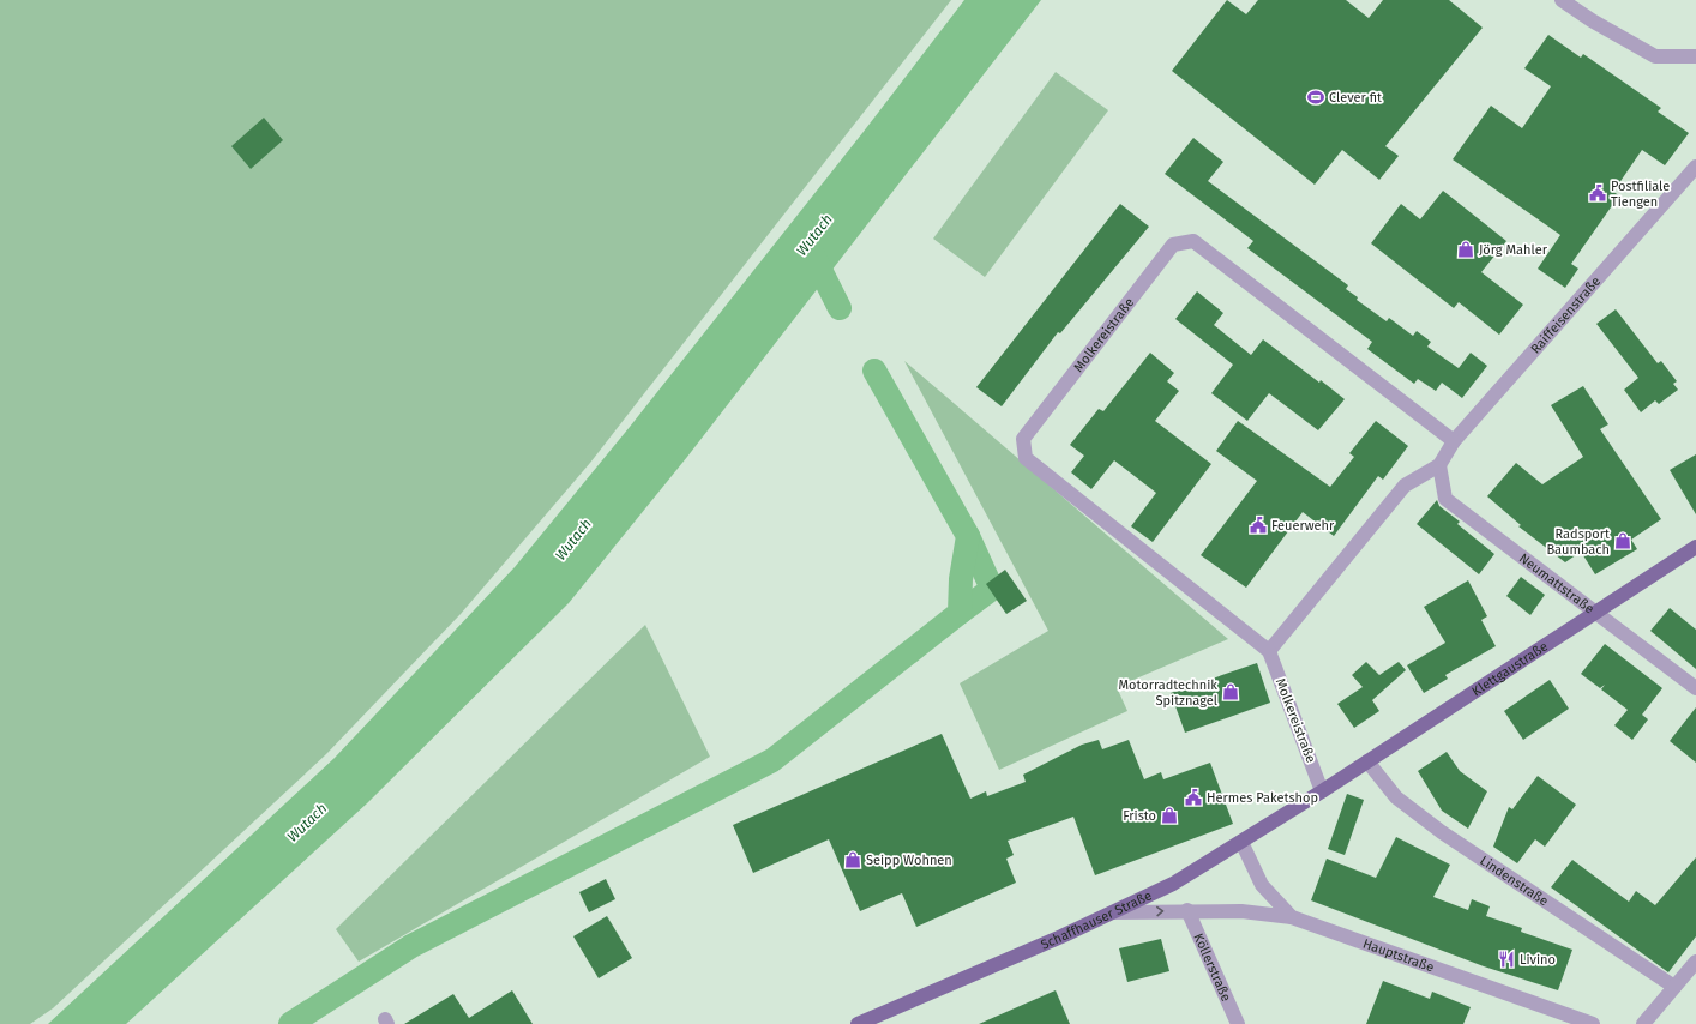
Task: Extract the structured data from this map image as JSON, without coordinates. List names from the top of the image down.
{
  "streets": {
    "main road": ["Klettgaustraße", "Schaffhauser Straße"],
    "street": [
      "Raiffeisenstraße",
      "Molkereistraße",
      "Neumattstraße",
      "Lindenstraße",
      "Hauptstraße",
      "Köllerstraße"
    ]
  },
  "crossings": [
    ["Raiffeisenstraße", "Molkereistraße"],
    ["Raiffeisenstraße", "Neumattstraße"],
    ["Molkereistraße", "Klettgaustraße"],
    ["Molkereistraße", "Schaffhauser Straße"],
    ["Neumattstraße", "Klettgaustraße"],
    ["Klettgaustraße", "Lindenstraße"],
    ["Klettgaustraße", "Schaffhauser Straße"],
    ["Schaffhauser Straße", "Hauptstraße"]
  ],
  "water": ["Wutach"],
  "places": {
    "sports": ["Clever fit"],
    "public building": ["Postfiliale Tiengen", "Feuerwehr", "Hermes Paketshop"],
    "shop": [
      "Jörg Mahler",
      "Radsport Baumbach",
      "Motorradtechnik Spitznagel",
      "Fristo",
      "Seipp Wohnen"
    ],
    "restaurant": ["Livino"]
  }
}
